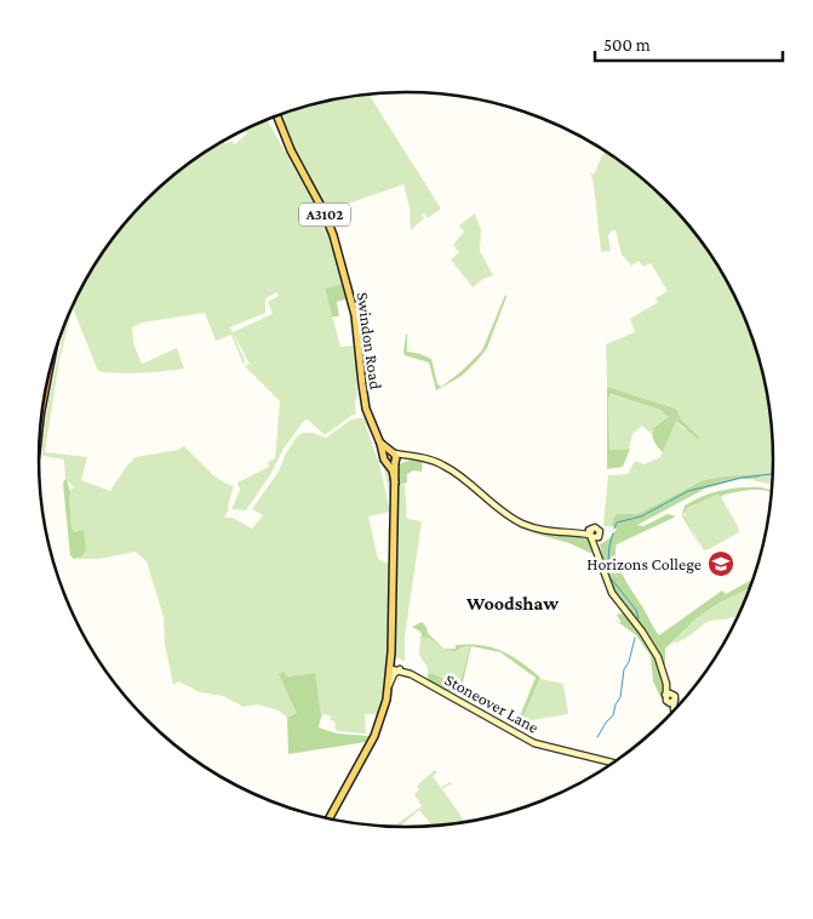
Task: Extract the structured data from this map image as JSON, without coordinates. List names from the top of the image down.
{
  "streets": {
    "main road": ["A3102", "Swindon Road"],
    "street": ["Stoneover Lane"]
  },
  "districts": ["Woodshaw"],
  "places": {
    "school or university": ["Horizons College"]
  },
  "scale_bar": "500 m"
}
